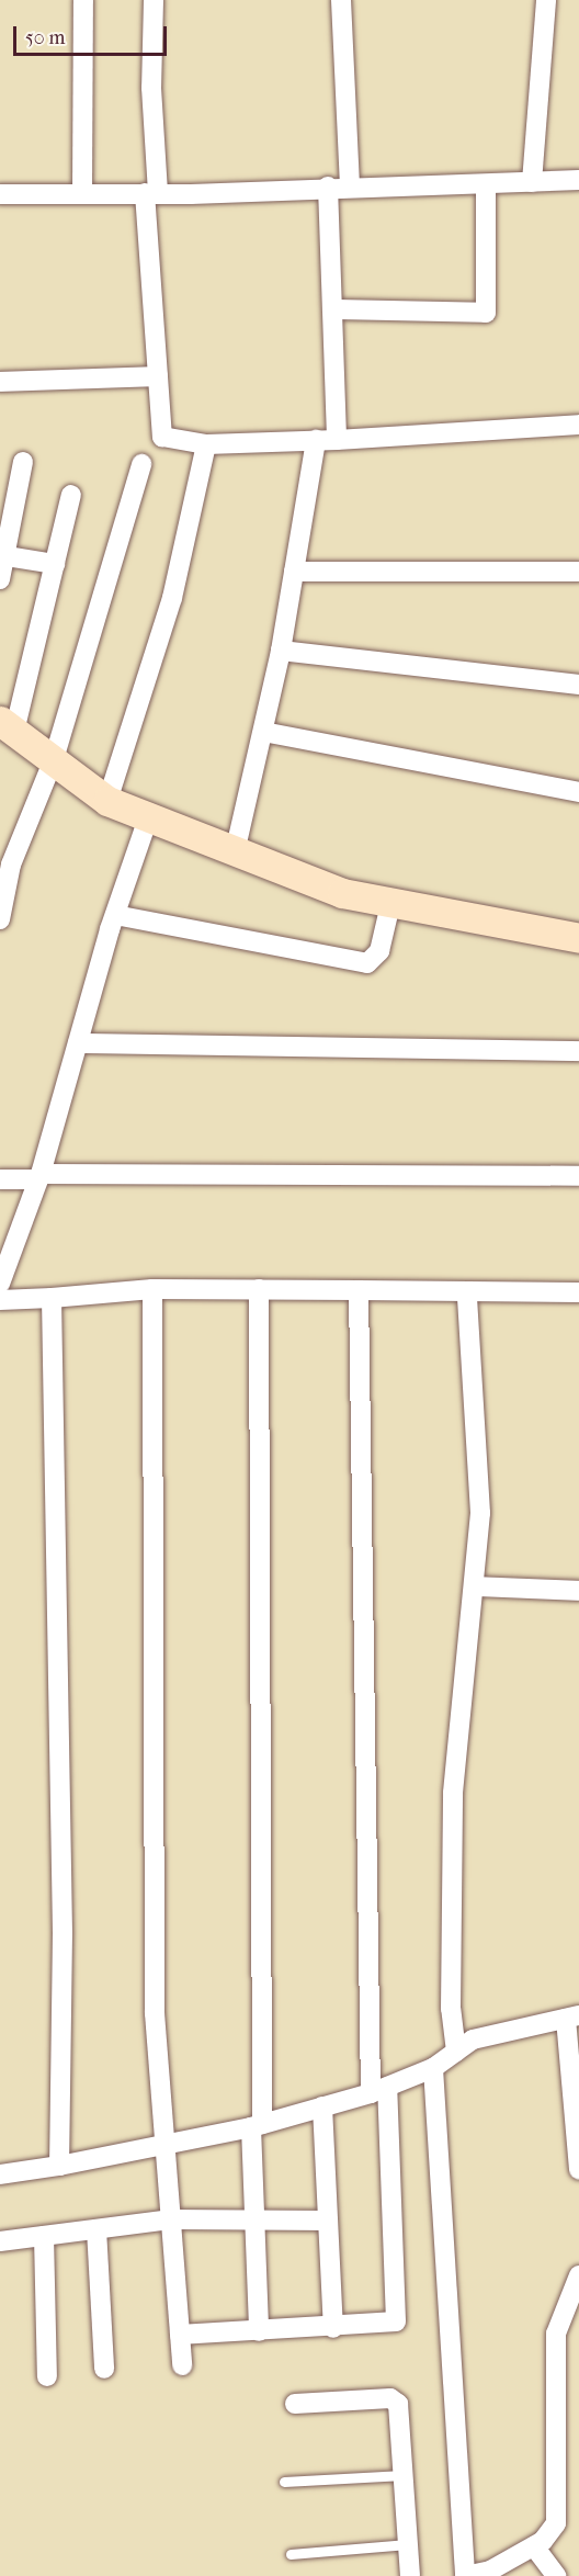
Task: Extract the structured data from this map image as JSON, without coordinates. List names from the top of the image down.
{
  "scale_bar": "50 m"
}
